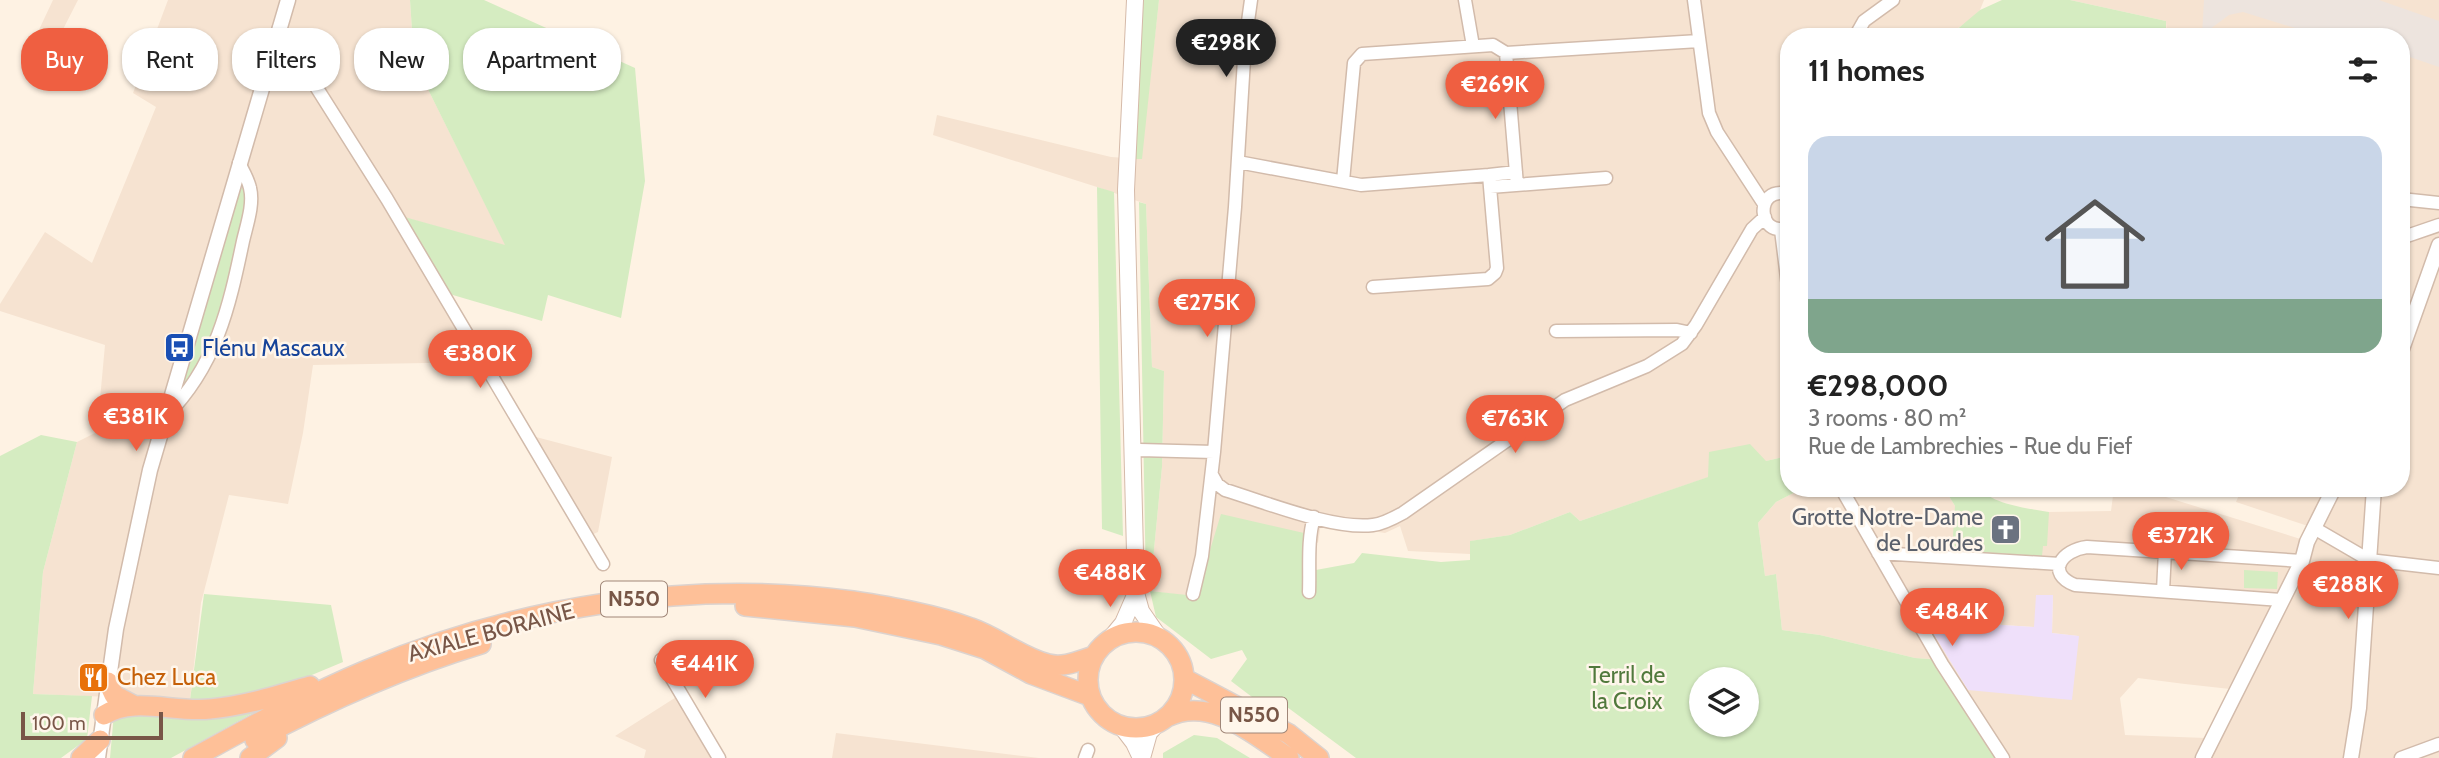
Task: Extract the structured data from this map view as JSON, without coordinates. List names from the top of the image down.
{
  "streets": {
    "highway": ["N550", "AXIALE BORAINE"]
  },
  "crossings": [
    ["N550", "AXIALE BORAINE"]
  ],
  "parks": ["Terril de la Croix"],
  "places": {
    "bus stop": ["Flénu Mascaux"],
    "church": ["Grotte Notre-Dame de Lourdes"],
    "restaurant": ["Chez Luca"]
  },
  "scale_bar": "100 m",
  "page": {
    "price": [
      "€298K",
      "€269K",
      "€275K",
      "€380K",
      "€381K",
      "€763K",
      "€372K",
      "€488K",
      "€288K",
      "€484K",
      "€441K"
    ],
    "chip": [
      "Buy",
      "Rent",
      "Filters",
      "New",
      "Apartment"
    ],
    "heading": "11 homes",
    "list": [
      {
        "name": "€298,000",
        "note": "3 rooms · 80 m² · Rue de Lambrechies - Rue du Fief"
      }
    ],
    "scale": "100 m"
  }
}
